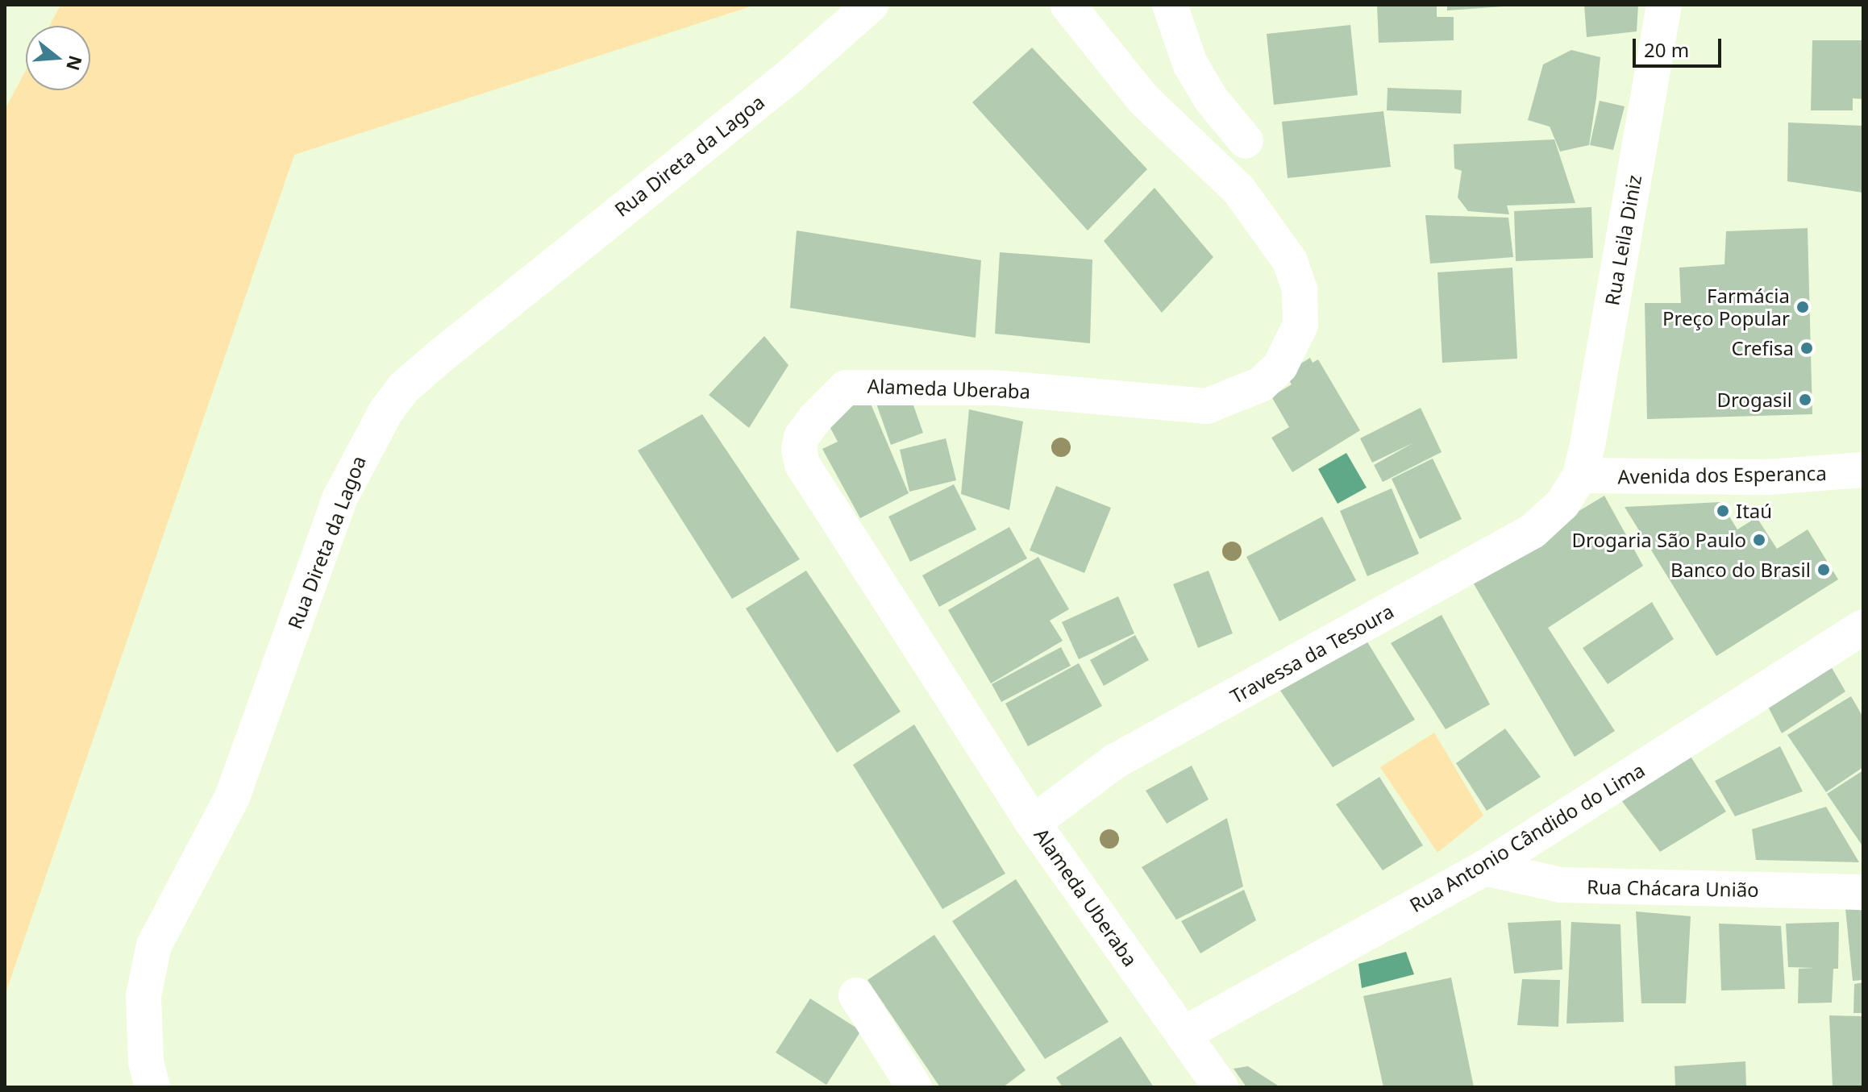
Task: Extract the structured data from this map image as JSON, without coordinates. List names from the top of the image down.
{
  "streets": {
    "street": [
      "Rua Direta da Lagoa",
      "Rua Leila Diniz",
      "Alameda Uberaba",
      "Avenida dos Esperanca",
      "Travessa da Tesoura",
      "Rua Antonio Cândido do Lima",
      "Rua Chácara União"
    ]
  },
  "crossings": [
    ["Rua Leila Diniz", "Avenida dos Esperanca"],
    ["Rua Leila Diniz", "Travessa da Tesoura"],
    ["Alameda Uberaba", "Travessa da Tesoura"],
    ["Alameda Uberaba", "Rua Antonio Cândido do Lima"],
    ["Avenida dos Esperanca", "Travessa da Tesoura"],
    ["Rua Antonio Cândido do Lima", "Rua Chácara União"]
  ],
  "places": [
    "Farmácia Preço Popular",
    "Crefisa",
    "Drogasil",
    "Itaú",
    "Drogaria São Paulo",
    "Banco do Brasil"
  ],
  "scale_bar": "20 m",
  "north": "right"
}
